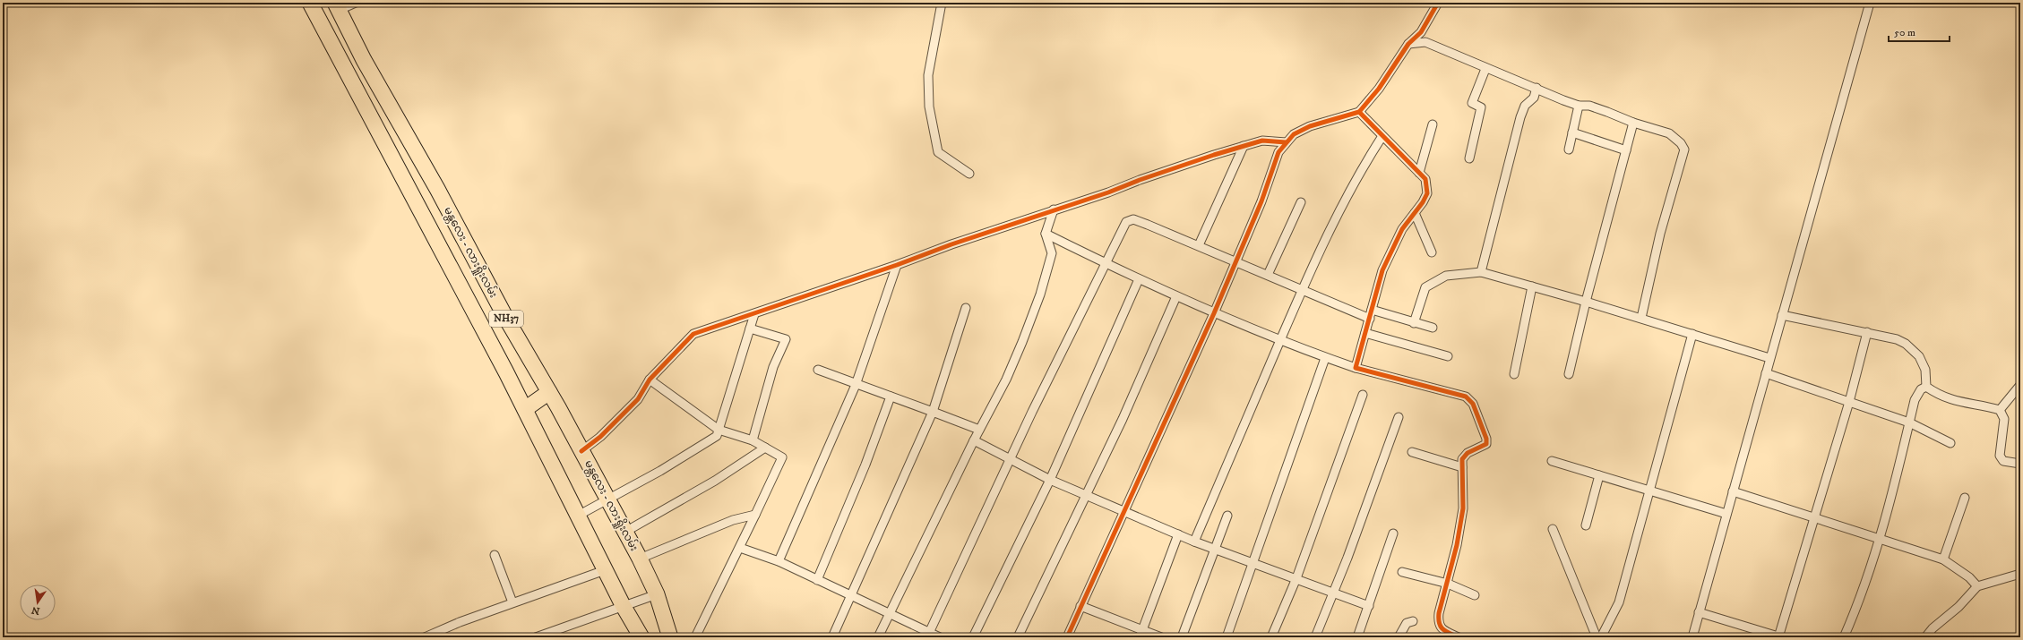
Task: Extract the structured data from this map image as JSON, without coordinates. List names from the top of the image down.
{
  "streets": {
    "highway": ["မန္တလေး - လားရှိုးလမ်း", "NH37"]
  },
  "scale_bar": "50 m",
  "north": "bottom"
}
